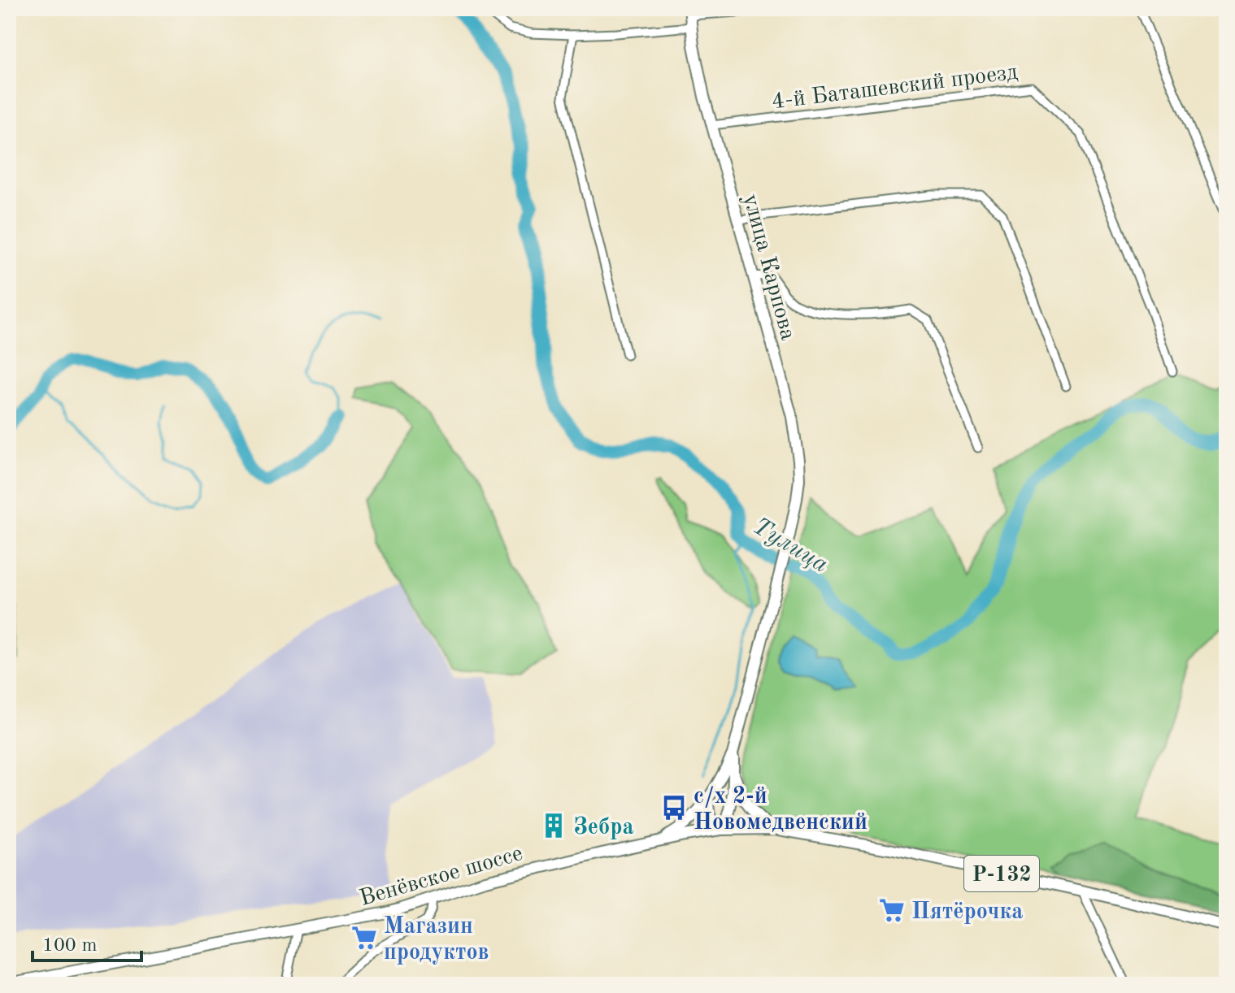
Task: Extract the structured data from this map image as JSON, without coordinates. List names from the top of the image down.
{
  "streets": {
    "main road": ["улица Карпова", "Р-132", "Венёвское шоссе"],
    "street": ["4-й Баташевский проезд"]
  },
  "crossings": [
    ["4-й Баташевский проезд", "улица Карпова"]
  ],
  "water": ["Тулица"],
  "places": {
    "bus stop": ["с/х 2-й Новомедвенский"],
    "building": ["Зебра"],
    "supermarket": ["Пятёрочка", "Магазин продуктов"]
  },
  "scale_bar": "100 m"
}
